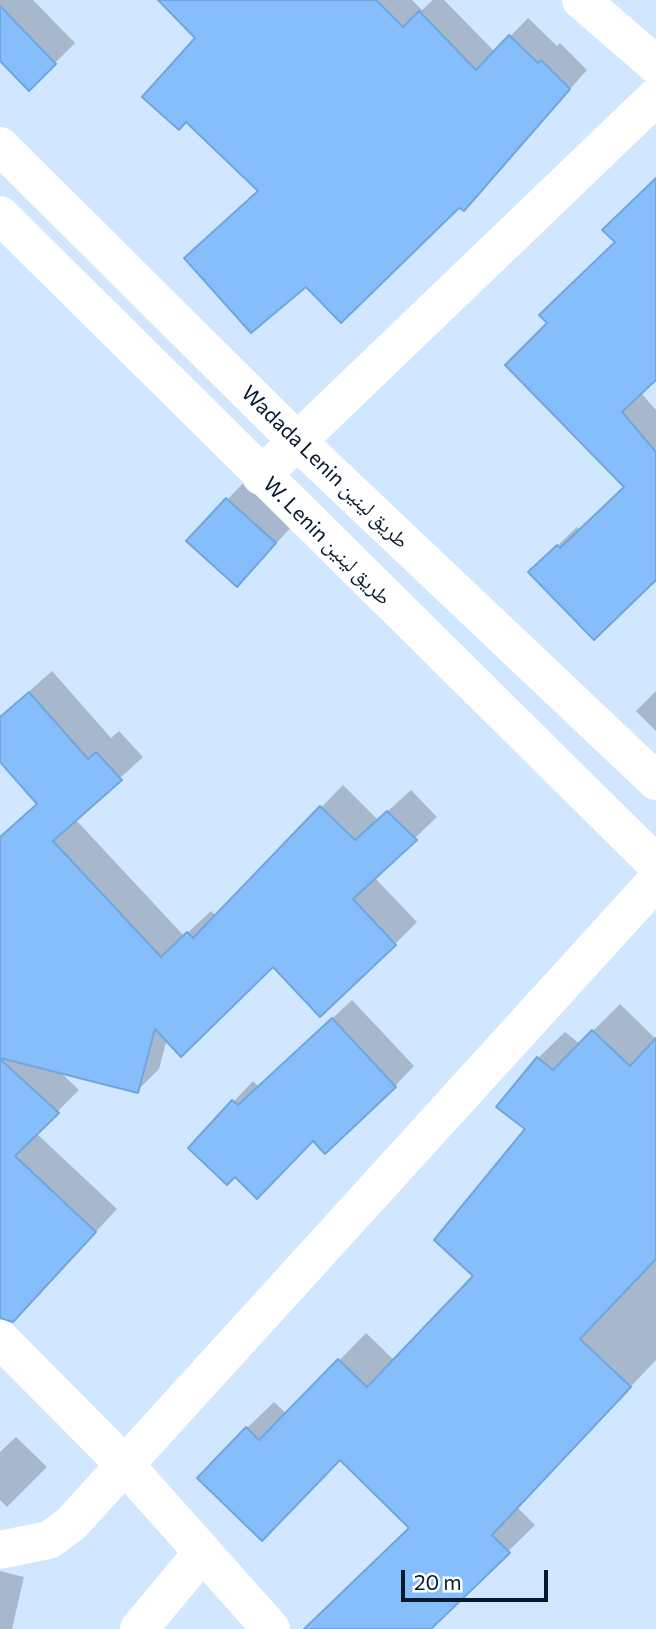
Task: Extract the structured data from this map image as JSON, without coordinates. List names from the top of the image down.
{
  "streets": {
    "street": ["Wadada Lenin طريق لينين", "W. Lenin طريق لينين"]
  },
  "scale_bar": "20 m"
}
